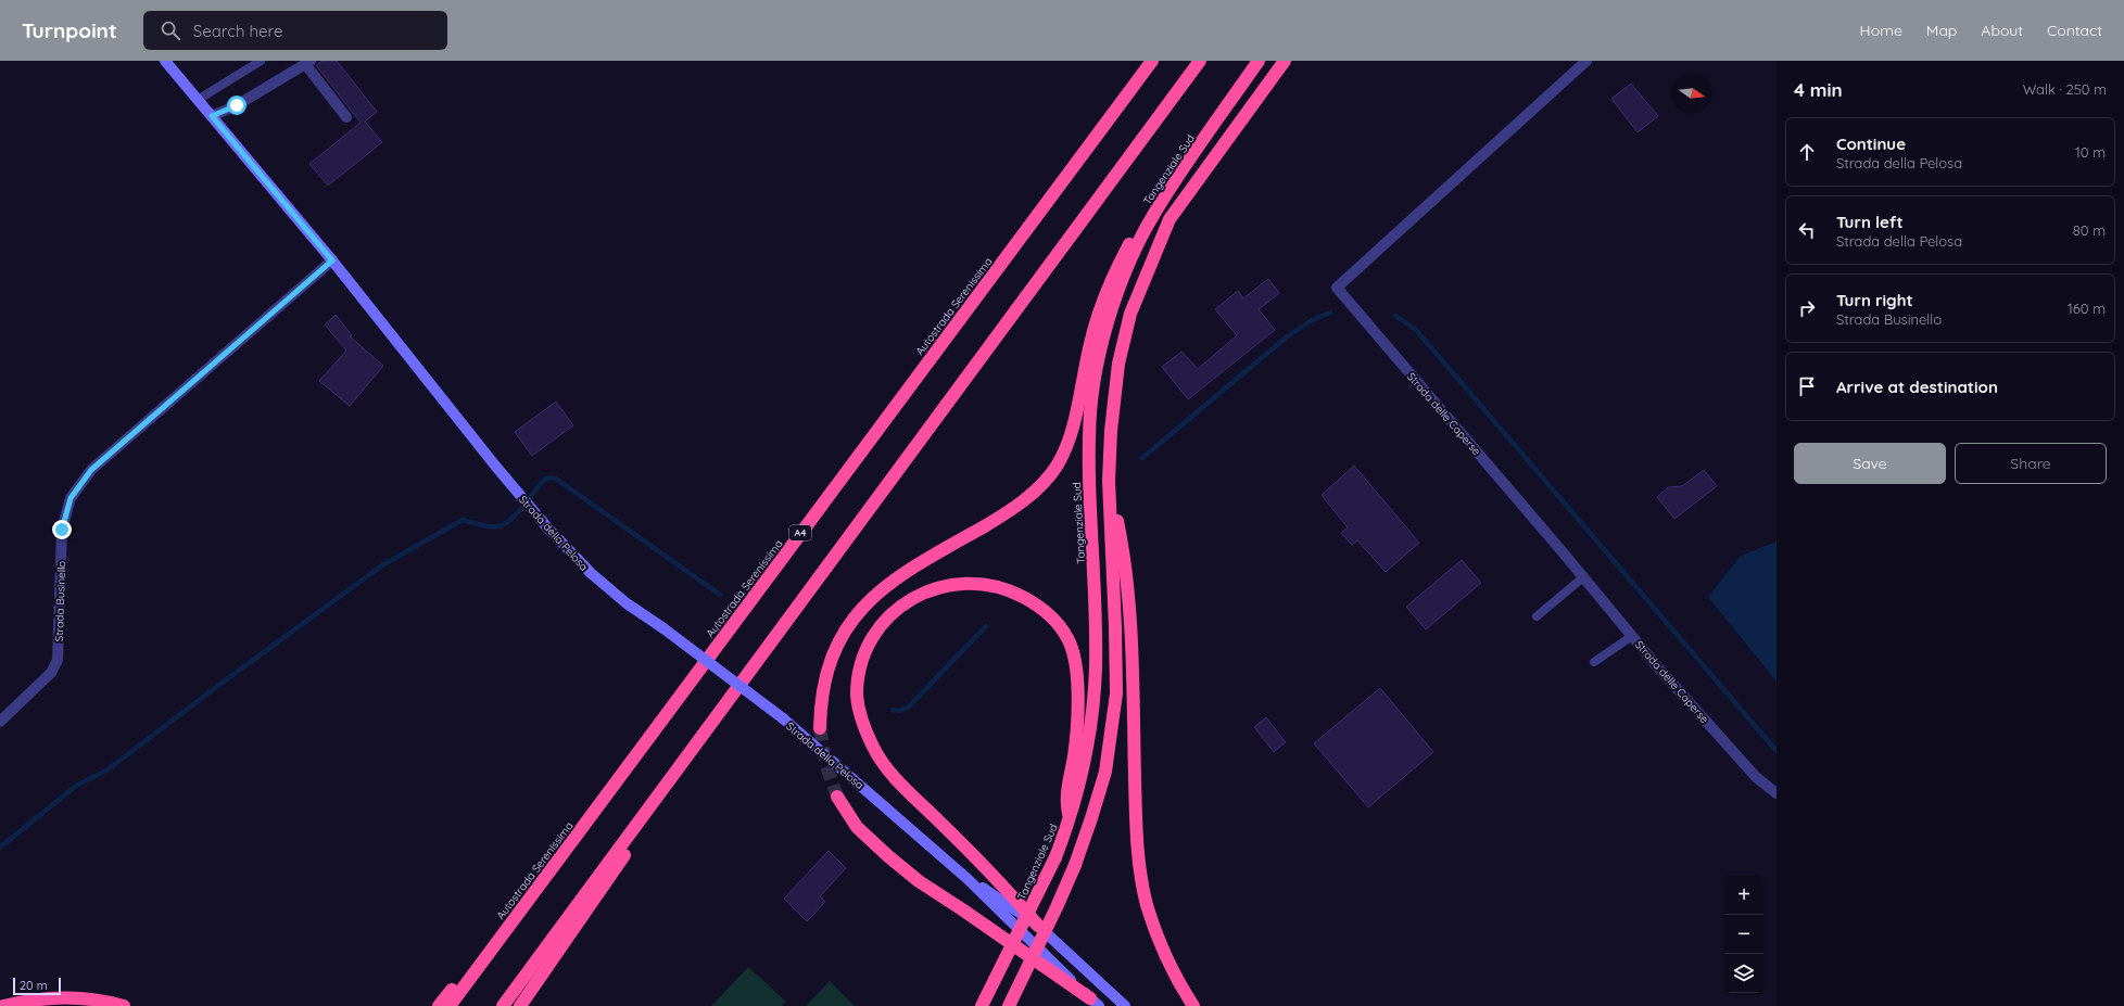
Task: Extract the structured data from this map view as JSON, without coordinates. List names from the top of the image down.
{
  "streets": {
    "highway": ["Tangenziale Sud", "Autostrada Serenissima", "A4"],
    "street": ["Strada delle Caperse", "Strada della Pelosa", "Strada Businello"]
  },
  "crossings": [
    ["Strada della Pelosa", "Strada Businello"]
  ],
  "scale_bar": "20 m",
  "north": "right",
  "page": {
    "header": "Turnpoint",
    "search": "Search here",
    "nav": [
      "Home",
      "Map",
      "About",
      "Contact"
    ],
    "heading": ["4 min", "Walk · 250 m"],
    "list": [
      ["Continue", "Strada della Pelosa", "10 m"],
      ["Turn left", "Strada della Pelosa", "80 m"],
      ["Turn right", "Strada Businello", "160 m"],
      "Arrive at destination"
    ],
    "buttons": ["Save", "Share"],
    "map_buttons": ["+", "−"],
    "scale": "20 m"
  }
}
